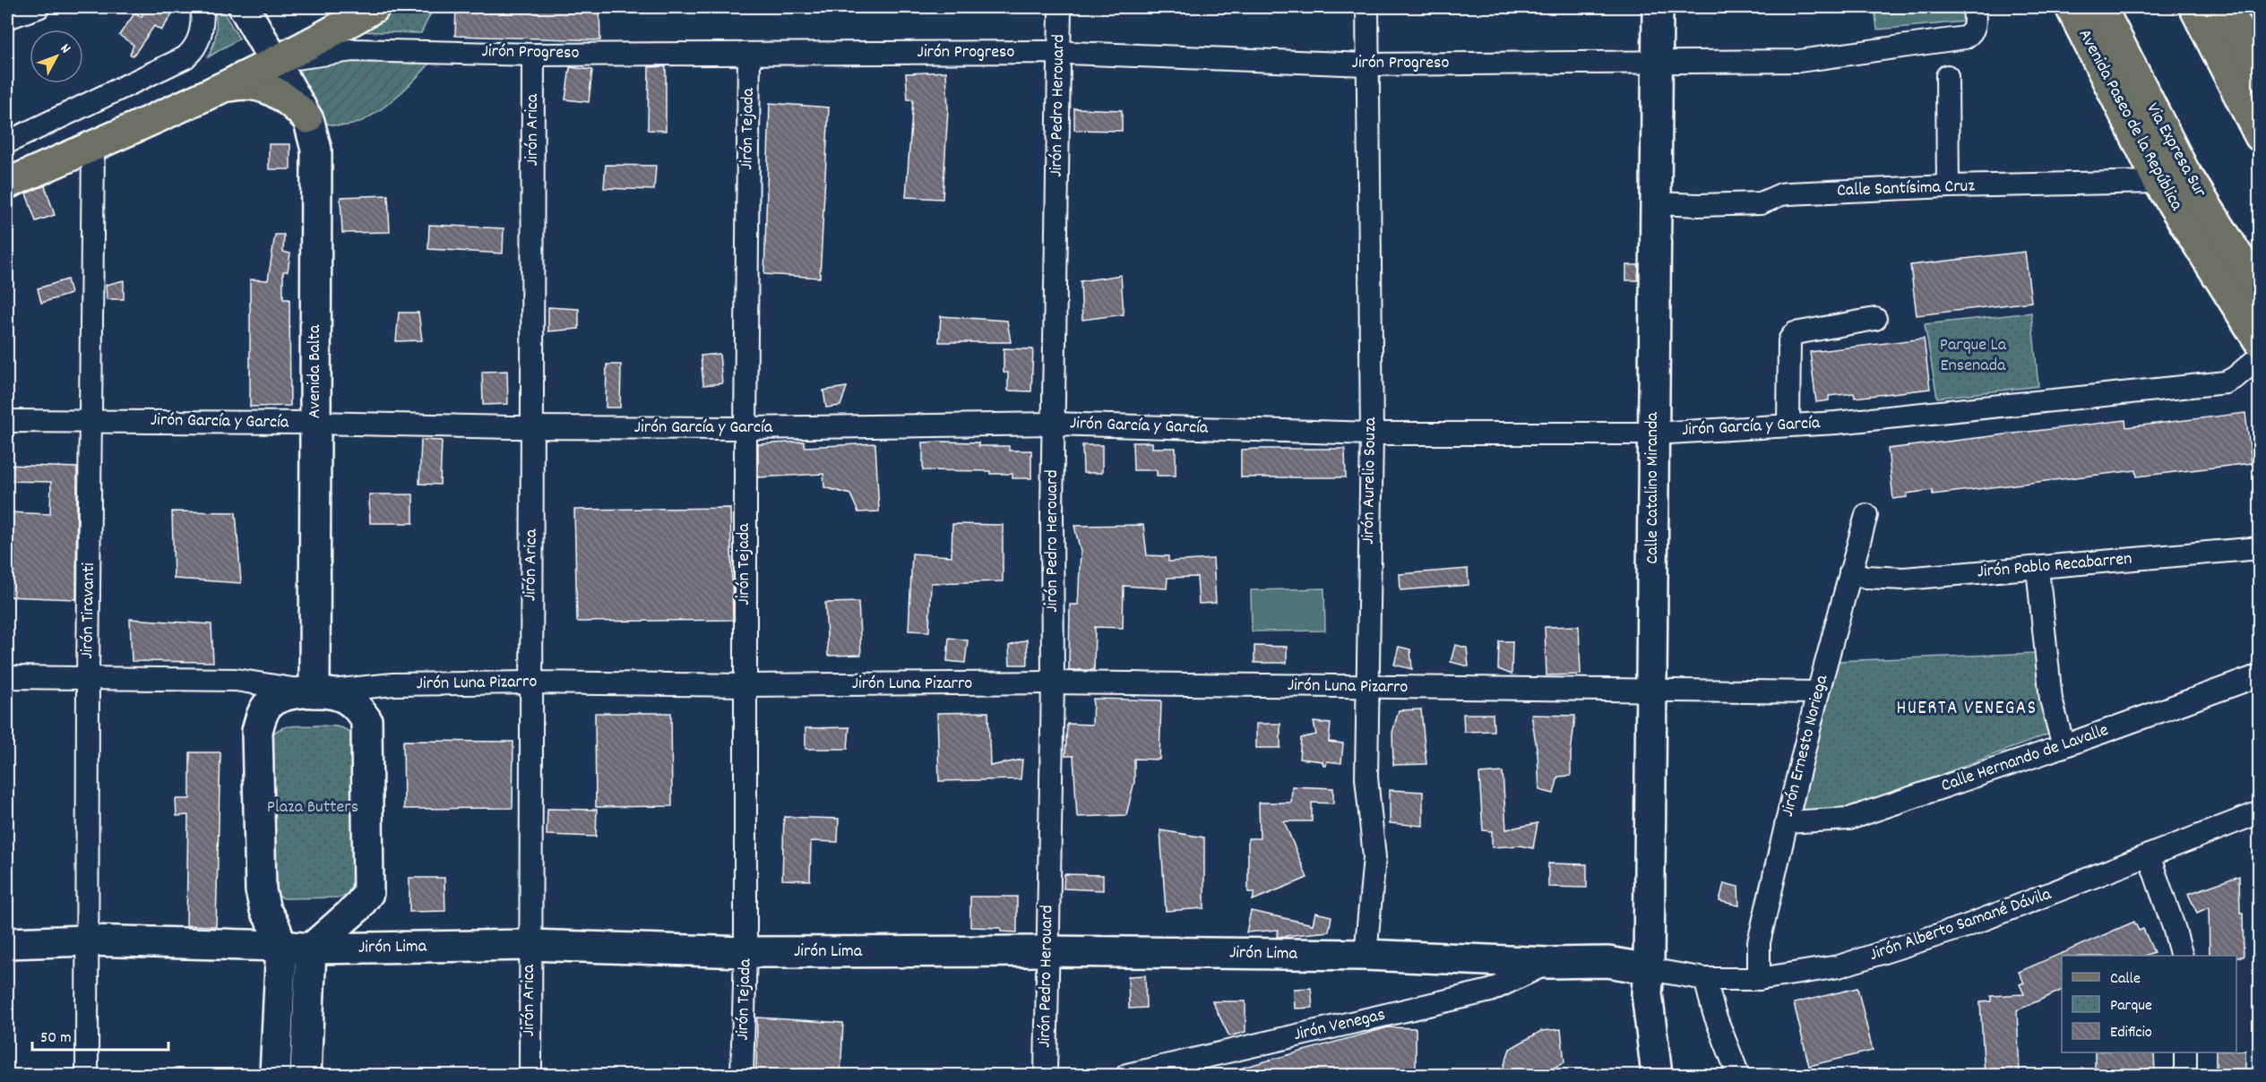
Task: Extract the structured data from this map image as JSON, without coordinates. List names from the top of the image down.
{
  "streets": {
    "main road": ["Avenida Paseo de la República", "Via Expresa Sur"],
    "street": [
      "Jirón Progreso",
      "Jirón Pedro Herouard",
      "Jirón Tejada",
      "Jirón Arica",
      "Calle Santísima Cruz",
      "Avenida Balta",
      "Jirón García y García",
      "Jirón Aurelio Souza",
      "Calle Catalino Miranda",
      "Jirón Pablo Recabarren",
      "Jirón Tiravanti",
      "Jirón Luna Pizarro",
      "Jirón Ernesto Noriega",
      "Calle Hernando de Lavalle",
      "Jirón Alberto Samané Dávila",
      "Jirón Lima",
      "Jirón Venegas"
    ]
  },
  "crossings": [
    ["Jirón Progreso", "Jirón Pedro Herouard"],
    ["Jirón Progreso", "Jirón Tejada"],
    ["Jirón Progreso", "Jirón Arica"],
    ["Jirón Progreso", "Avenida Balta"],
    ["Jirón Progreso", "Jirón Aurelio Souza"],
    ["Jirón Progreso", "Calle Catalino Miranda"],
    ["Jirón Pedro Herouard", "Jirón García y García"],
    ["Jirón Pedro Herouard", "Jirón Luna Pizarro"],
    ["Jirón Pedro Herouard", "Jirón Lima"],
    ["Avenida Paseo de la República", "Calle Santísima Cruz"],
    ["Jirón Tejada", "Jirón García y García"],
    ["Jirón Tejada", "Jirón Luna Pizarro"],
    ["Jirón Tejada", "Jirón Lima"],
    ["Jirón Arica", "Jirón García y García"],
    ["Jirón Arica", "Jirón Luna Pizarro"],
    ["Jirón Arica", "Jirón Lima"],
    ["Calle Santísima Cruz", "Calle Catalino Miranda"],
    ["Avenida Balta", "Jirón García y García"],
    ["Avenida Balta", "Jirón Luna Pizarro"],
    ["Jirón García y García", "Jirón Aurelio Souza"],
    ["Jirón García y García", "Calle Catalino Miranda"],
    ["Jirón García y García", "Jirón Tiravanti"],
    ["Jirón Aurelio Souza", "Jirón Luna Pizarro"],
    ["Jirón Aurelio Souza", "Jirón Lima"],
    ["Calle Catalino Miranda", "Jirón Luna Pizarro"],
    ["Calle Catalino Miranda", "Jirón Alberto Samané Dávila"],
    ["Calle Catalino Miranda", "Jirón Lima"],
    ["Jirón Pablo Recabarren", "Jirón Ernesto Noriega"],
    ["Jirón Tiravanti", "Jirón Luna Pizarro"],
    ["Jirón Tiravanti", "Jirón Lima"],
    ["Jirón Luna Pizarro", "Jirón Ernesto Noriega"],
    ["Jirón Ernesto Noriega", "Calle Hernando de Lavalle"],
    ["Jirón Ernesto Noriega", "Jirón Alberto Samané Dávila"],
    ["Jirón Alberto Samané Dávila", "Jirón Lima"],
    ["Jirón Lima", "Jirón Venegas"]
  ],
  "districts": ["HUERTA VENEGAS"],
  "parks": ["Parque La Ensenada", "Plaza Butters"],
  "legend": ["Calle", "Parque", "Edificio"],
  "scale_bar": "50 m",
  "north": "top right"
}
